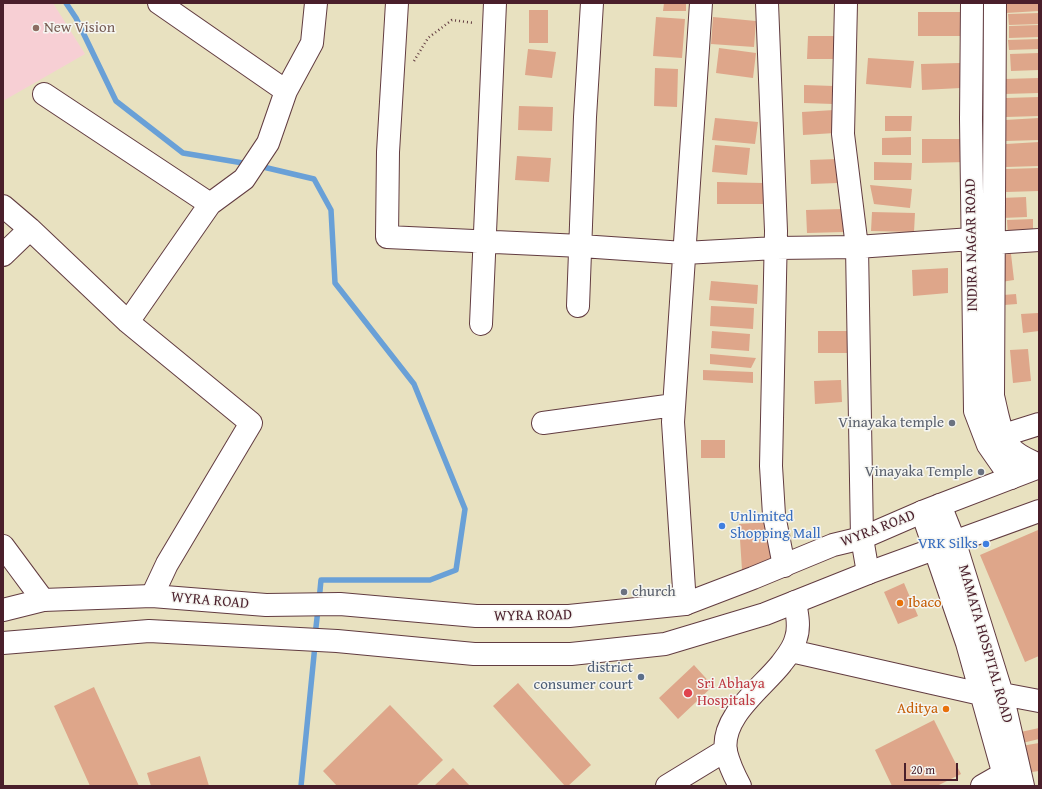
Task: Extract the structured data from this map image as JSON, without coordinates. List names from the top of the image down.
{
  "streets": {
    "street": ["INDIRA NAGAR ROAD", "WYRA ROAD", "MAMATA HOSPITAL ROAD"]
  },
  "crossings": [
    ["INDIRA NAGAR ROAD", "WYRA ROAD"],
    ["WYRA ROAD", "MAMATA HOSPITAL ROAD"]
  ],
  "places": [
    "New Vision",
    "Vinayaka temple",
    "Vinayaka Temple",
    "Unlimited Shopping Mall",
    "VRK Silks",
    "church",
    "Ibaco",
    "district consumer court",
    "Sri Abhaya Hospitals",
    "Aditya"
  ],
  "scale_bar": "20 m"
}
